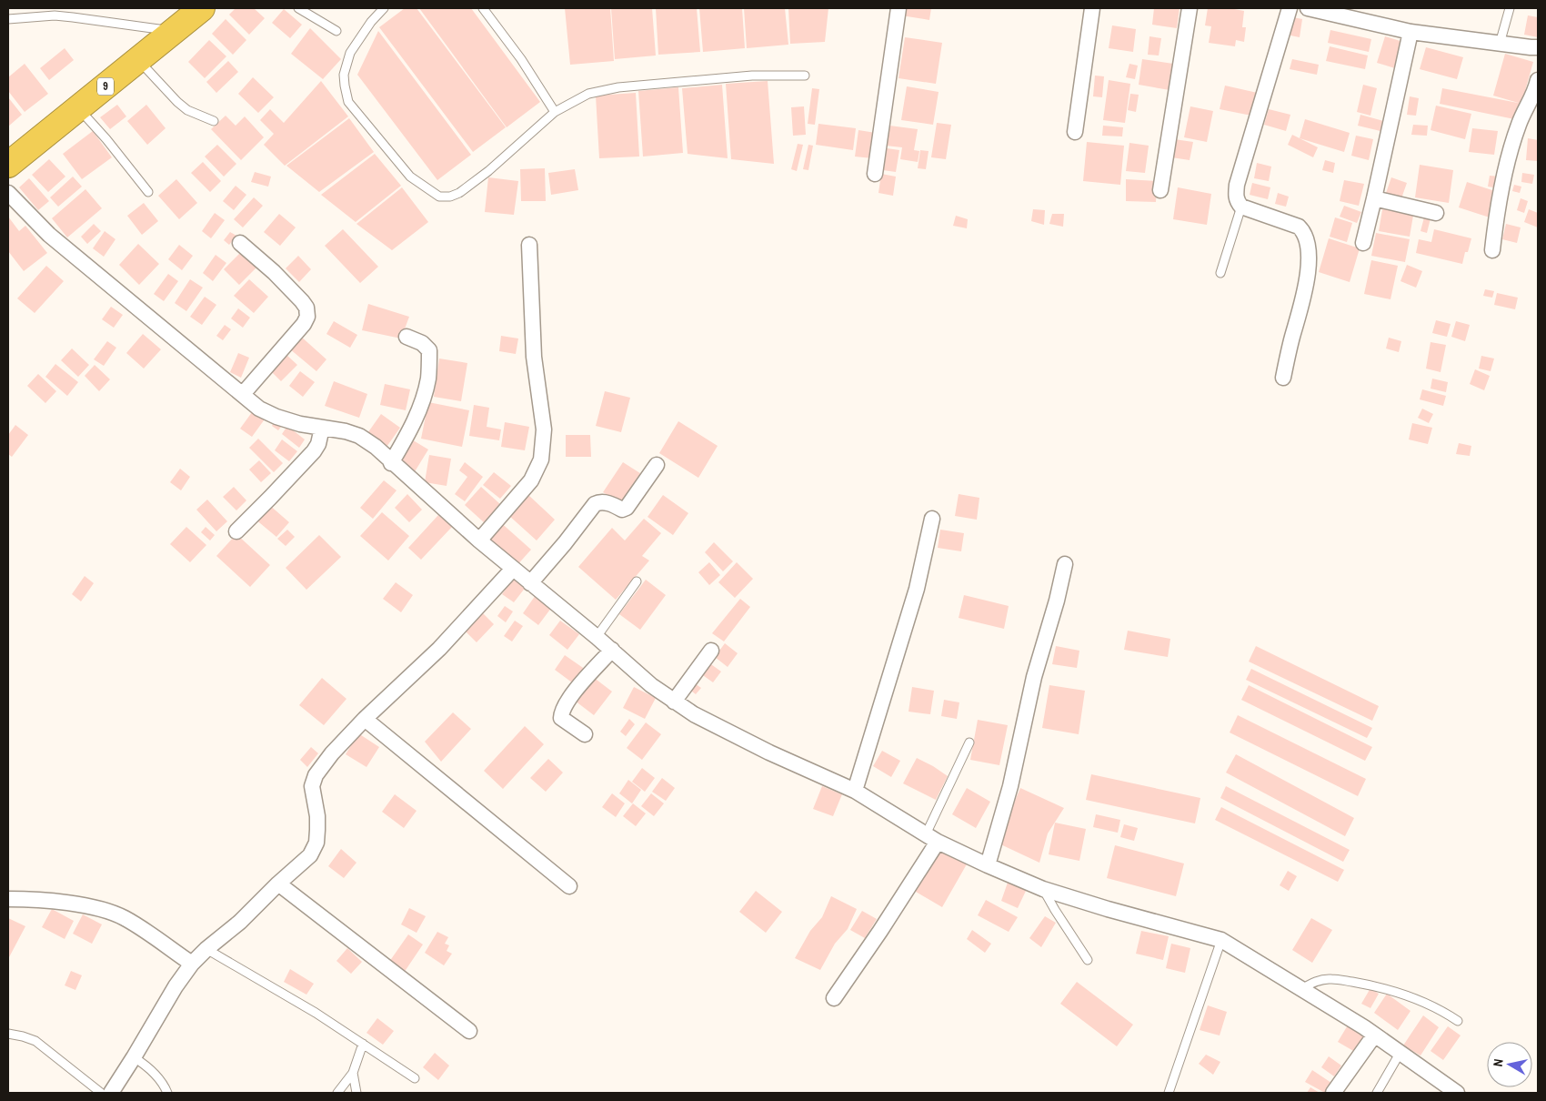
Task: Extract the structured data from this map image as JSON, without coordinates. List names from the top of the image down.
{
  "streets": {
    "highway": ["9"]
  },
  "north": "left"
}
